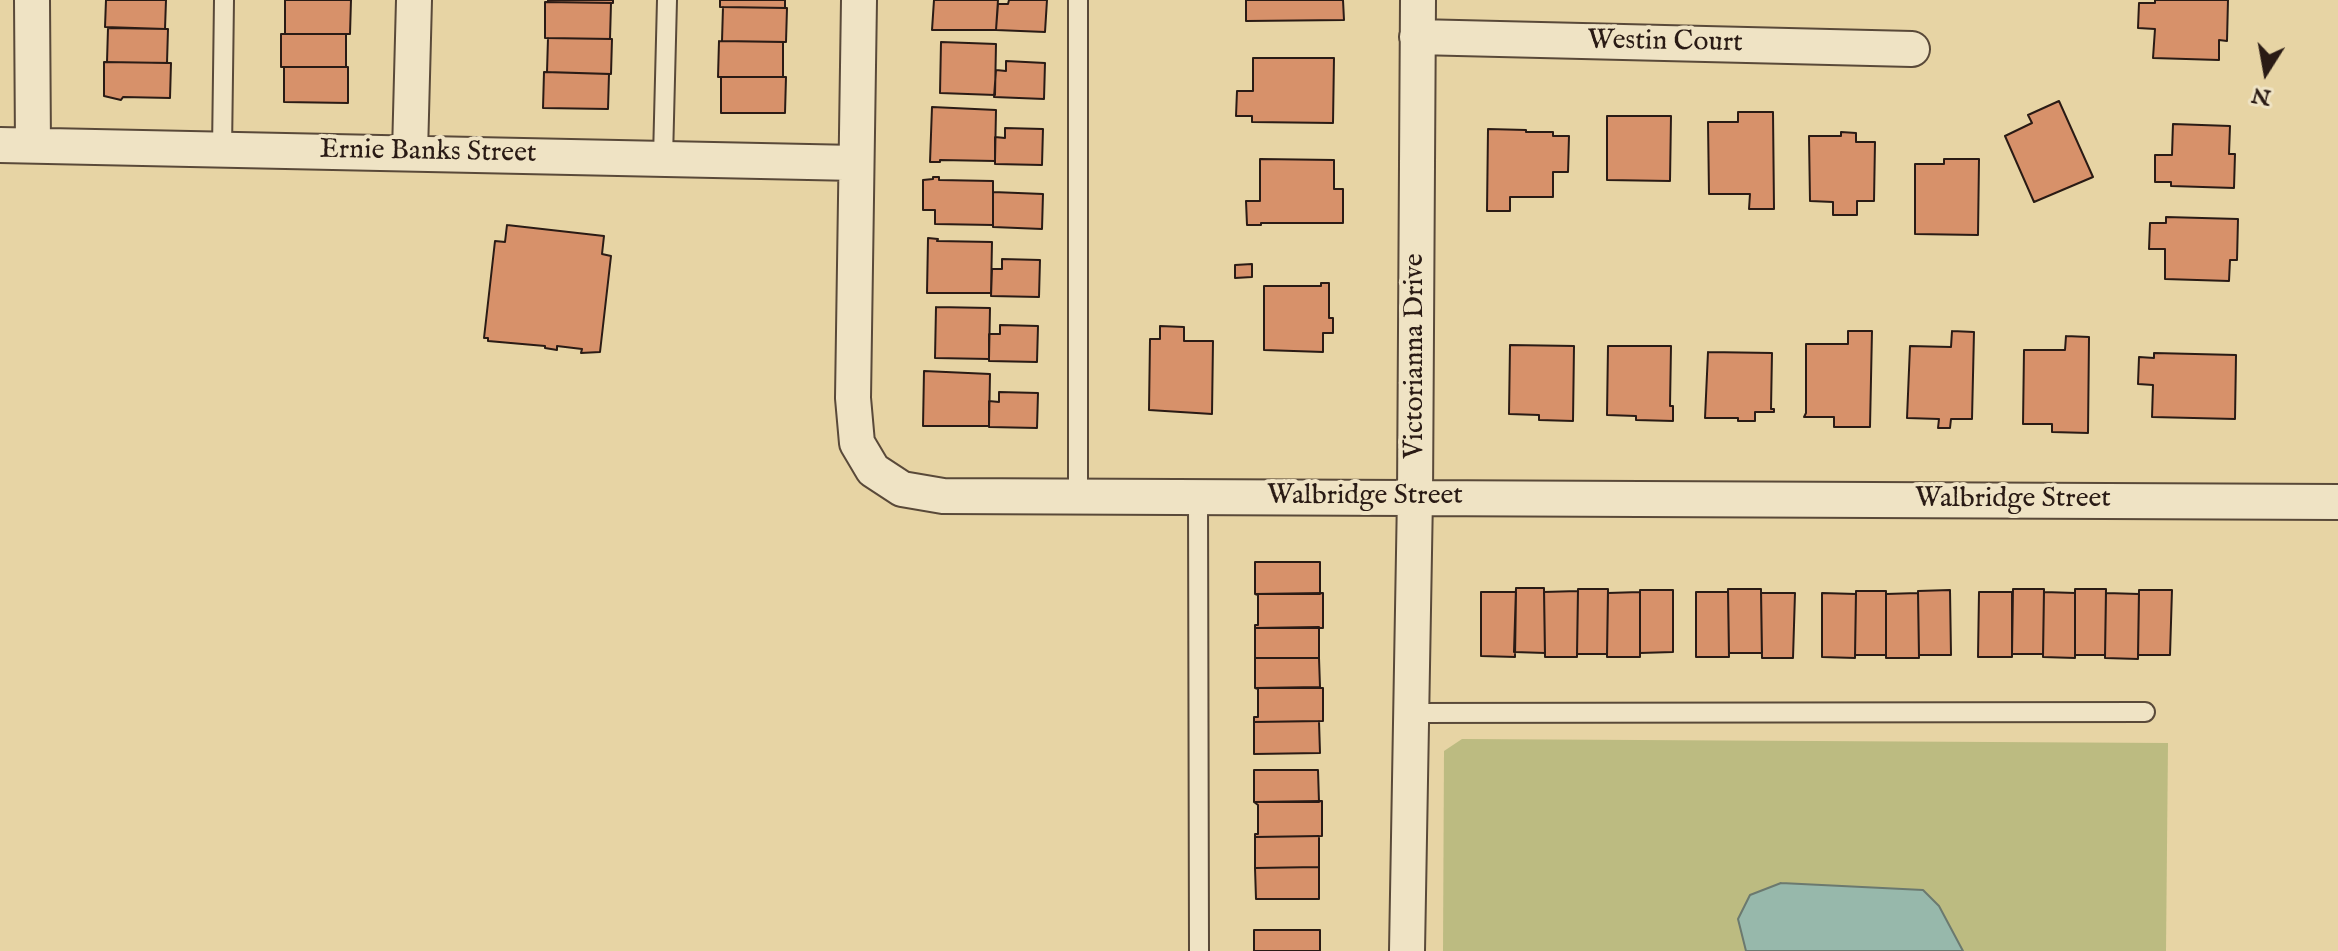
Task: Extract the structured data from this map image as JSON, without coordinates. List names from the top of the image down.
{
  "streets": {
    "street": [
      "Westin Court",
      "Ernie Banks Street",
      "Victorianna Drive",
      "Walbridge Street"
    ]
  },
  "crossings": [
    ["Westin Court", "Victorianna Drive"],
    ["Ernie Banks Street", "Walbridge Street"],
    ["Victorianna Drive", "Walbridge Street"]
  ],
  "north": "bottom"
}
